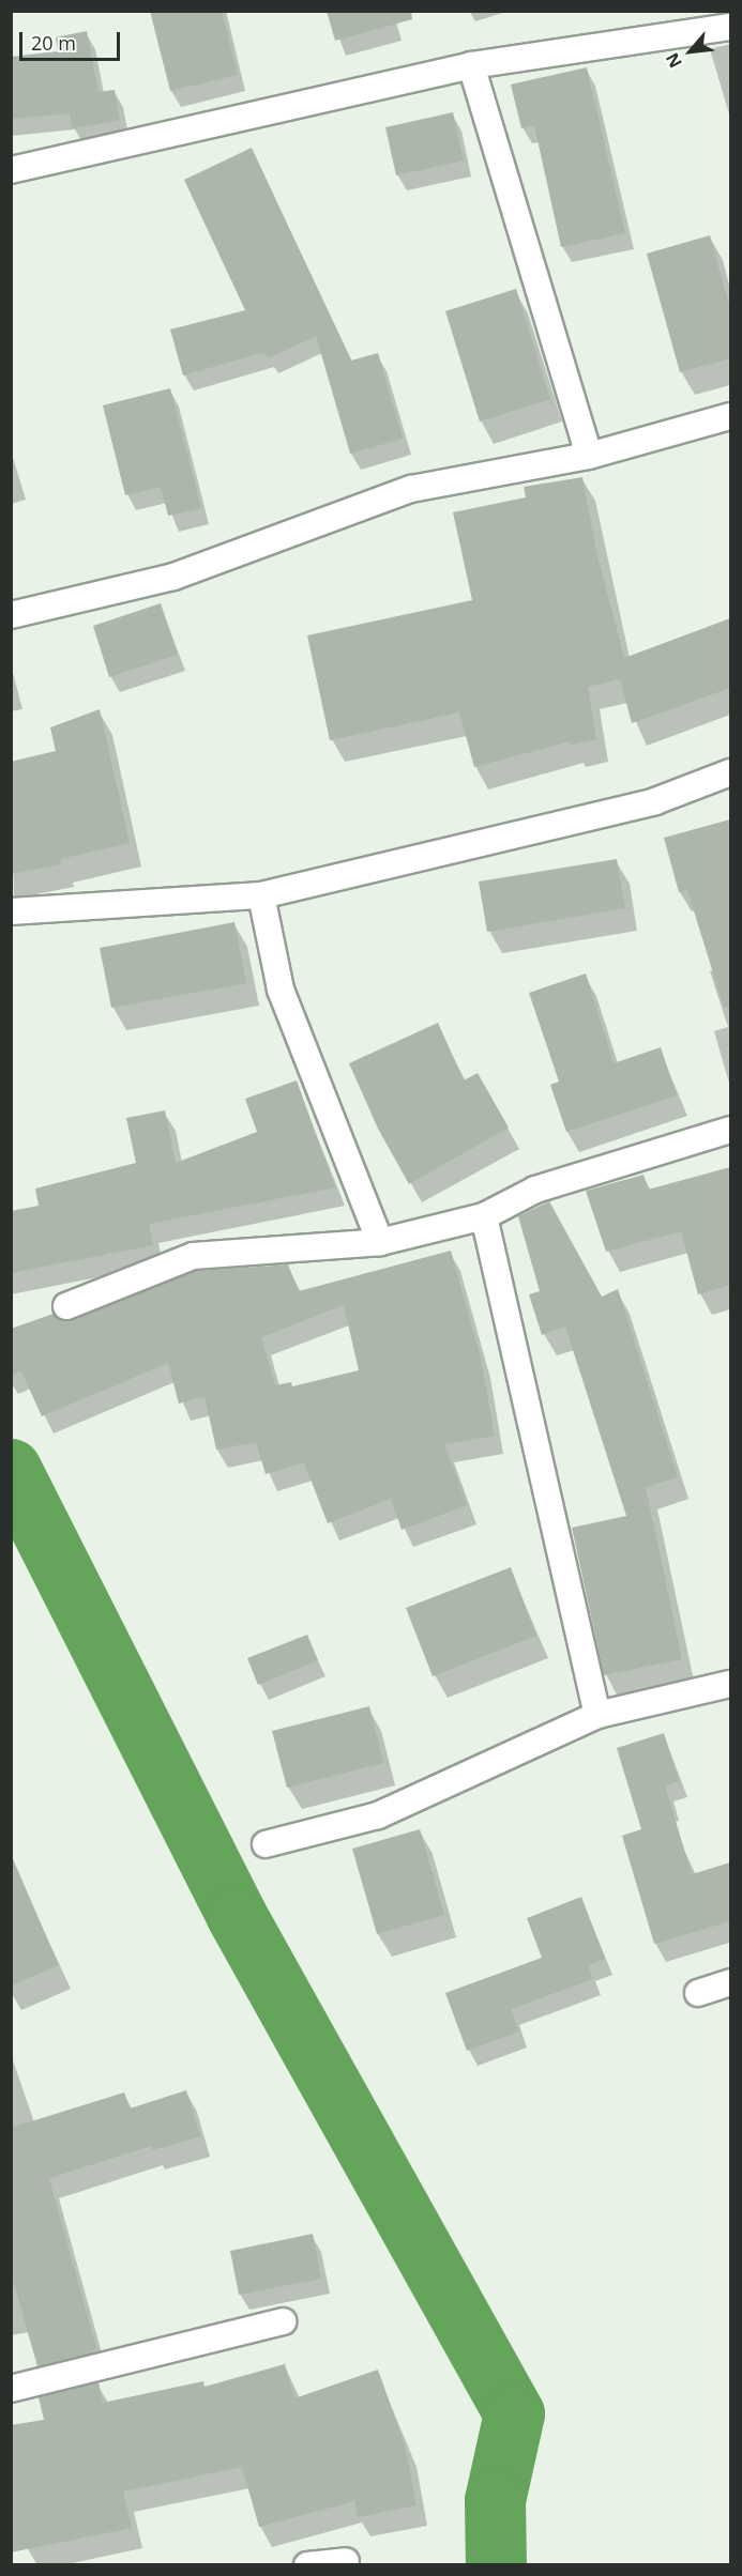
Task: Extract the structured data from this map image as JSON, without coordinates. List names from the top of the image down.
{
  "scale_bar": "20 m",
  "north": "bottom left"
}
